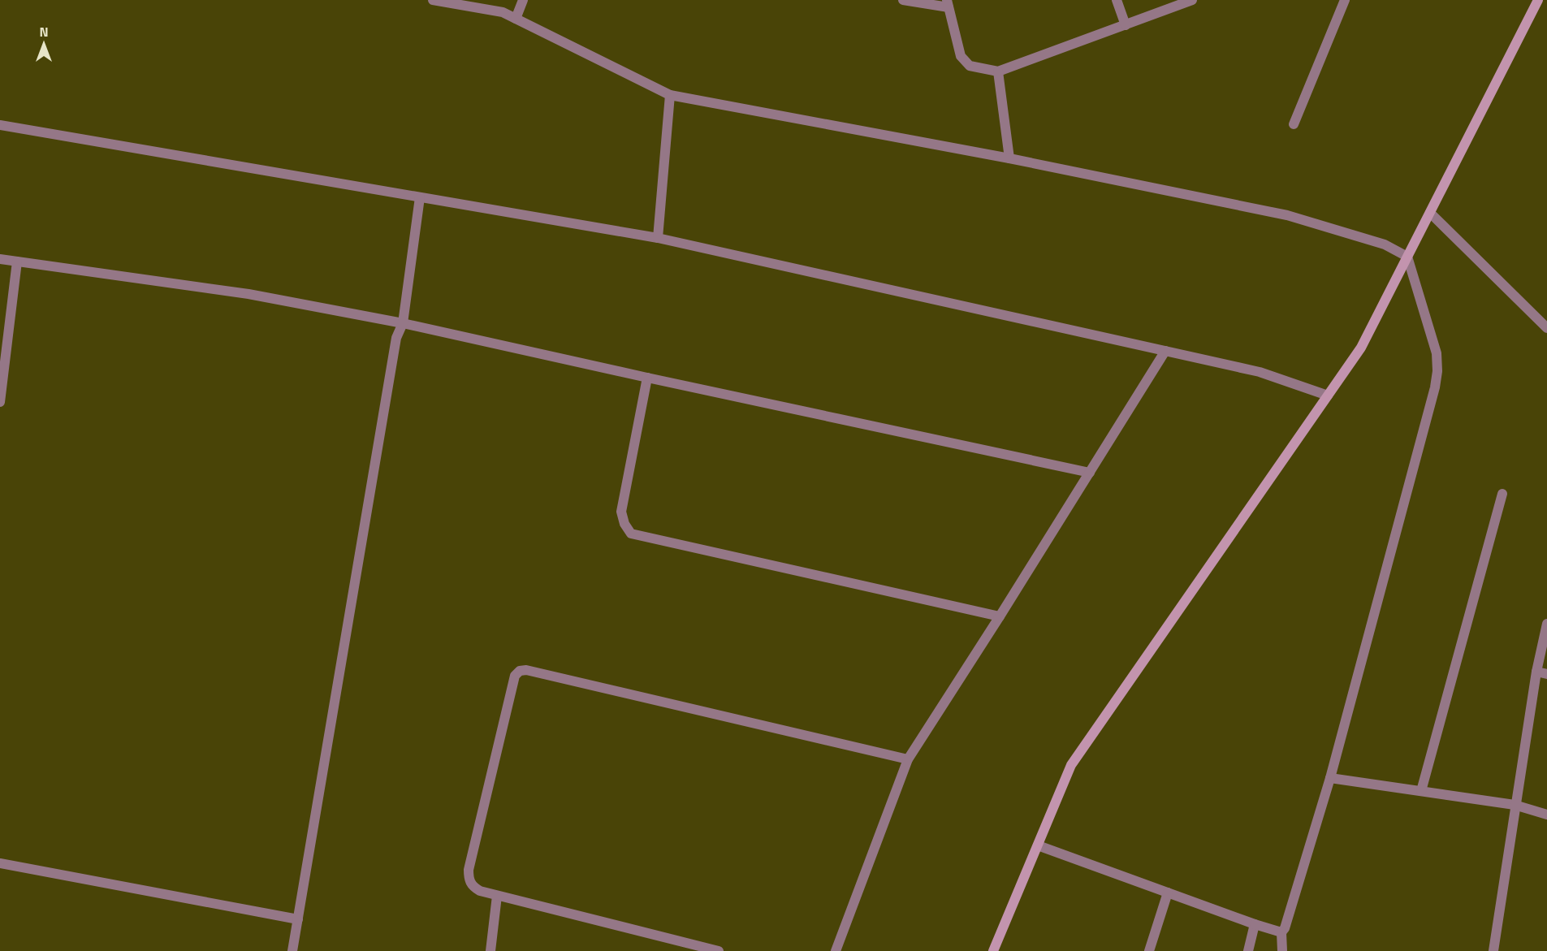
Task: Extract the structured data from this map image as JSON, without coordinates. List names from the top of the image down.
{
  "north": "top"
}
